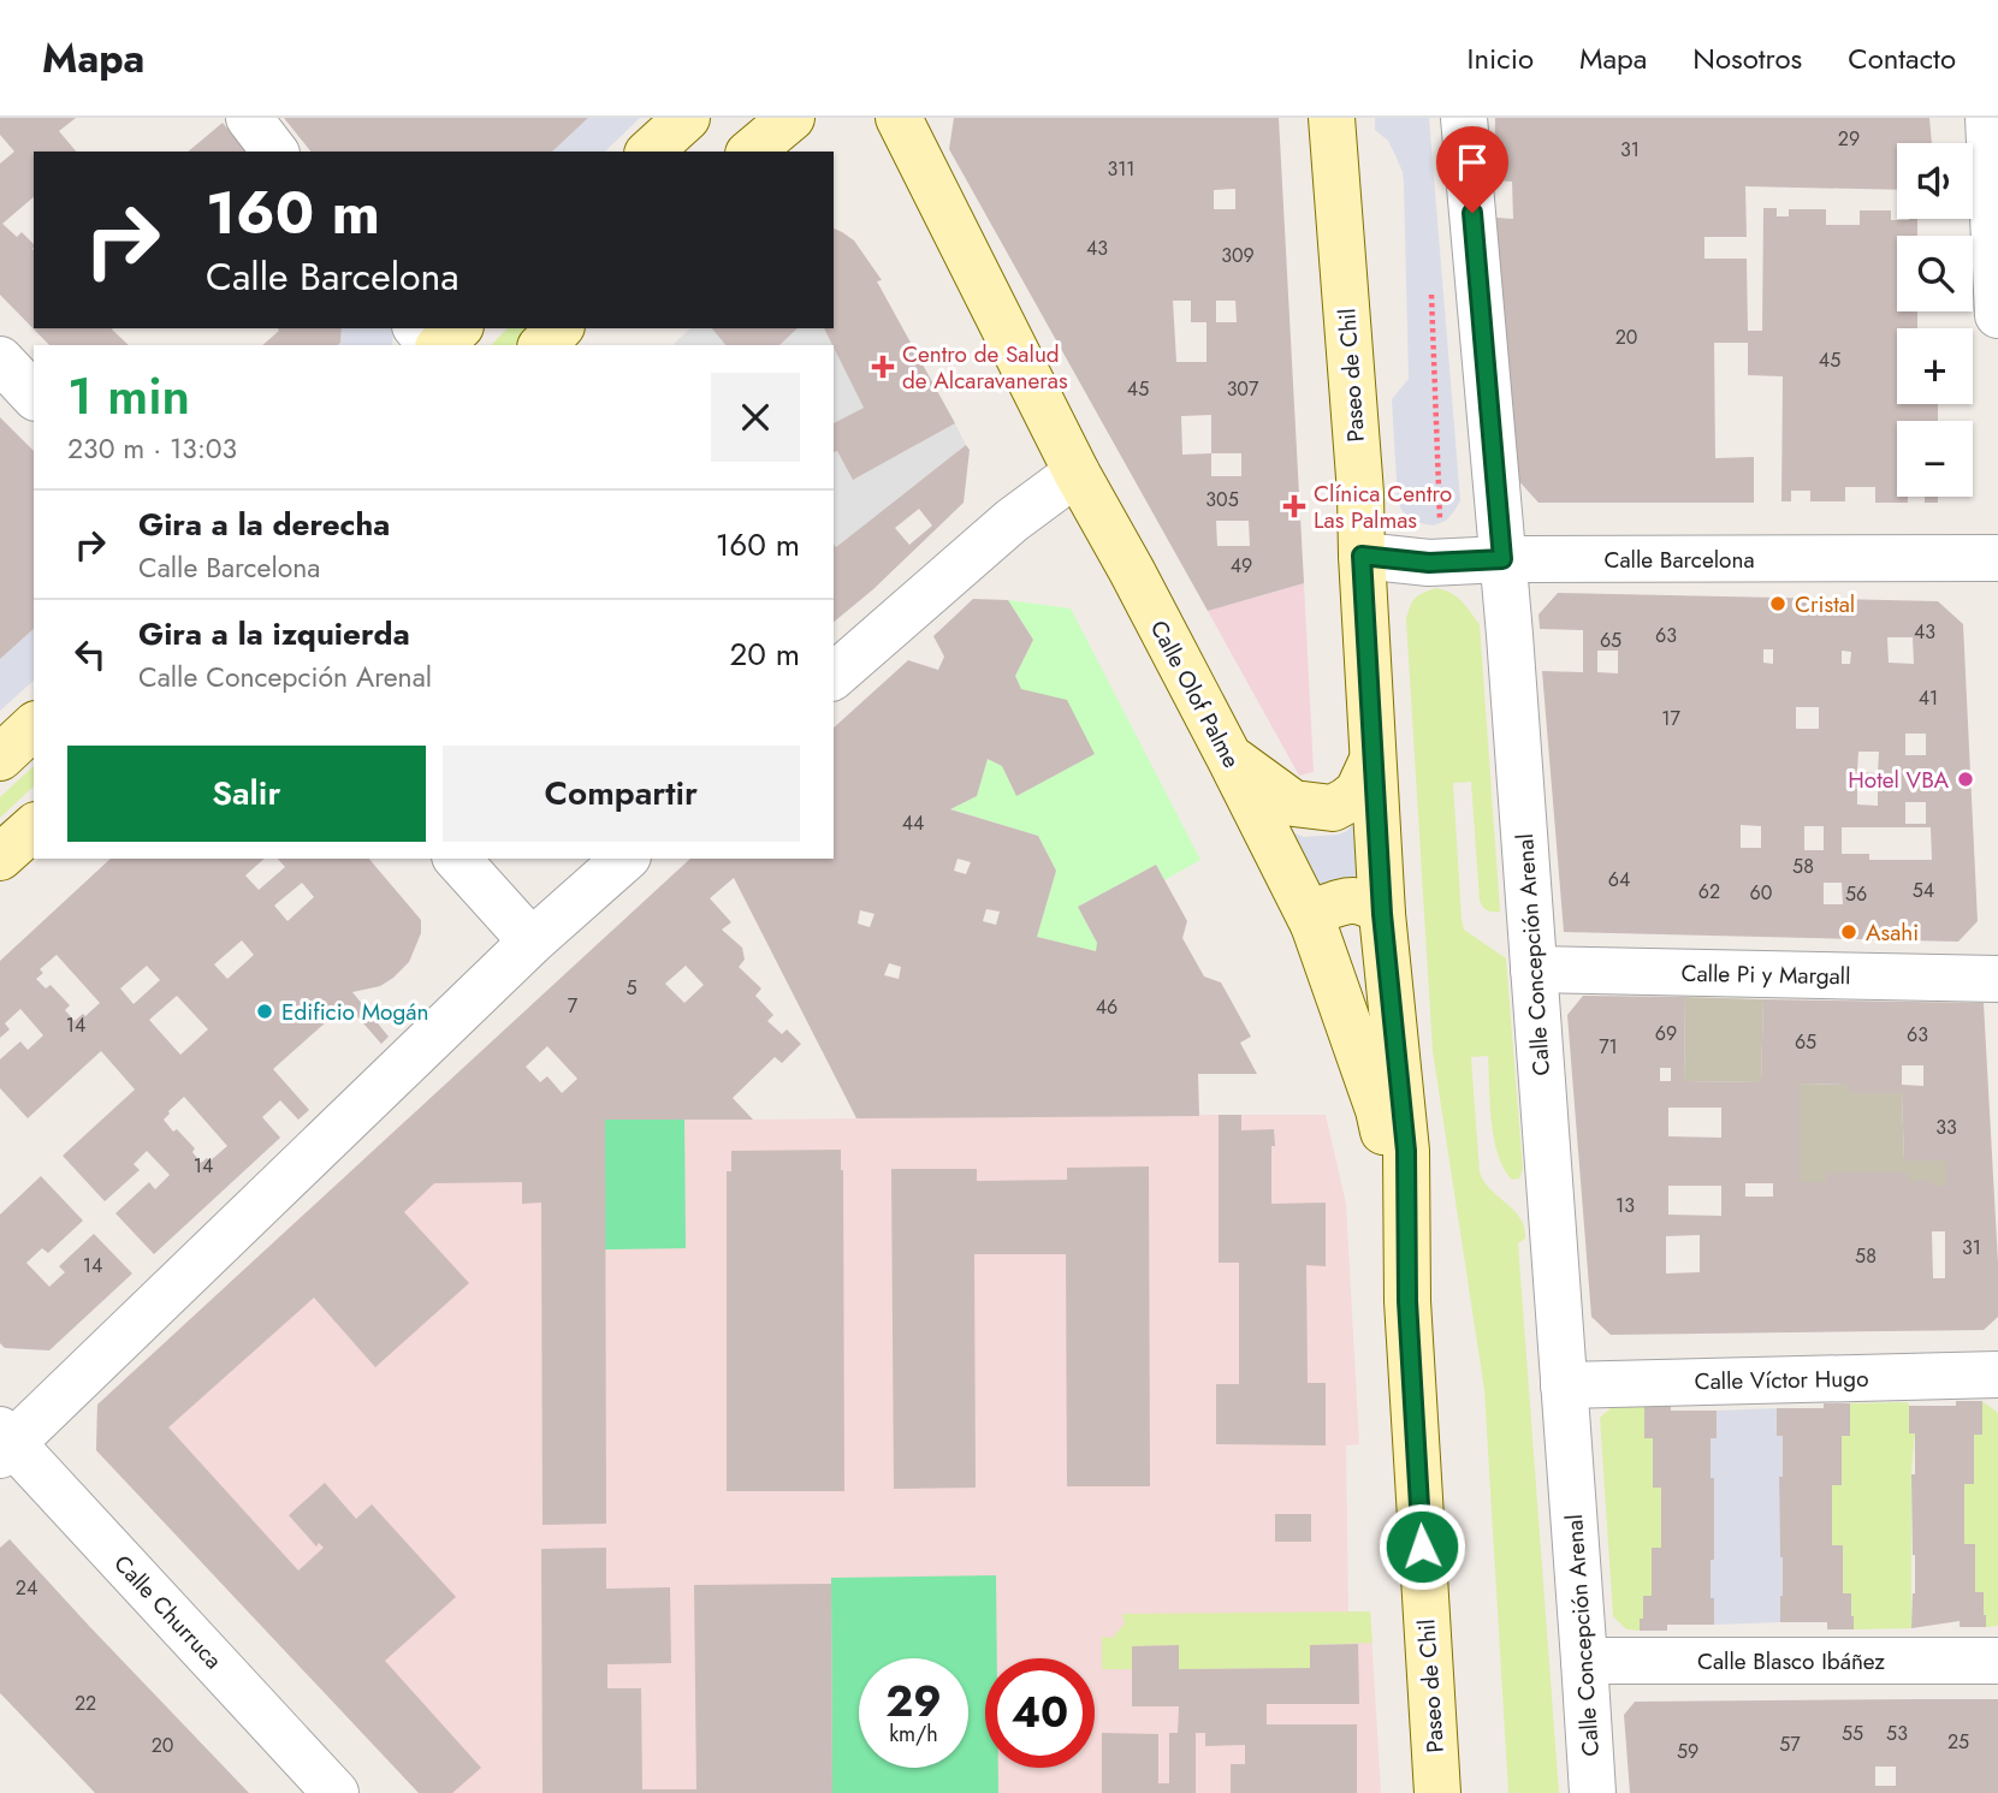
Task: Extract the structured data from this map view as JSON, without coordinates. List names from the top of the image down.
{
  "streets": {
    "street": [
      "Paseo de Chil",
      "Calle Barcelona",
      "Calle Olof Palme",
      "Calle Concepción Arenal",
      "Calle Pi y Margall",
      "Calle Víctor Hugo",
      "Calle Churruca",
      "Calle Blasco Ibáñez"
    ]
  },
  "crossings": [
    ["Paseo de Chil", "Calle Barcelona"],
    ["Paseo de Chil", "Calle Olof Palme"],
    ["Calle Barcelona", "Calle Concepción Arenal"],
    ["Calle Concepción Arenal", "Calle Pi y Margall"],
    ["Calle Concepción Arenal", "Calle Víctor Hugo"],
    ["Calle Concepción Arenal", "Calle Blasco Ibáñez"]
  ],
  "places": {
    "health": ["Centro de Salud de Alcaravaneras", "Clínica Centro Las Palmas"],
    "other": [
      "Cristal",
      "Hotel VBA",
      "Asahi",
      "Edificio Mogán"
    ]
  },
  "house_numbers": [
    "29",
    "31",
    "311",
    "43",
    "309",
    "20",
    "45",
    "45",
    "307",
    "305",
    "49",
    "43",
    "63",
    "65",
    "41",
    "17",
    "44",
    "58",
    "64",
    "54",
    "62",
    "60",
    "56",
    "5",
    "7",
    "46",
    "14",
    "69",
    "63",
    "65",
    "71",
    "33",
    "14",
    "13",
    "31",
    "58",
    "14",
    "24",
    "22",
    "55",
    "53",
    "25",
    "57",
    "20",
    "59"
  ],
  "page": {
    "header": "Mapa",
    "nav": [
      "Inicio",
      "Mapa",
      "Nosotros",
      "Contacto"
    ],
    "map_buttons": ["+", "−"],
    "turn": ["160 m", "Calle Barcelona"],
    "heading": ["1 min", "230 m · 13:03"],
    "list": [
      {
        "name": "Gira a la derecha",
        "note": "Calle Barcelona",
        "value": "160 m"
      },
      {
        "name": "Gira a la izquierda",
        "note": "Calle Concepción Arenal",
        "value": "20 m"
      }
    ],
    "buttons": ["Salir", "Compartir"],
    "speed": "29 km/h",
    "limit": "40"
  }
}
